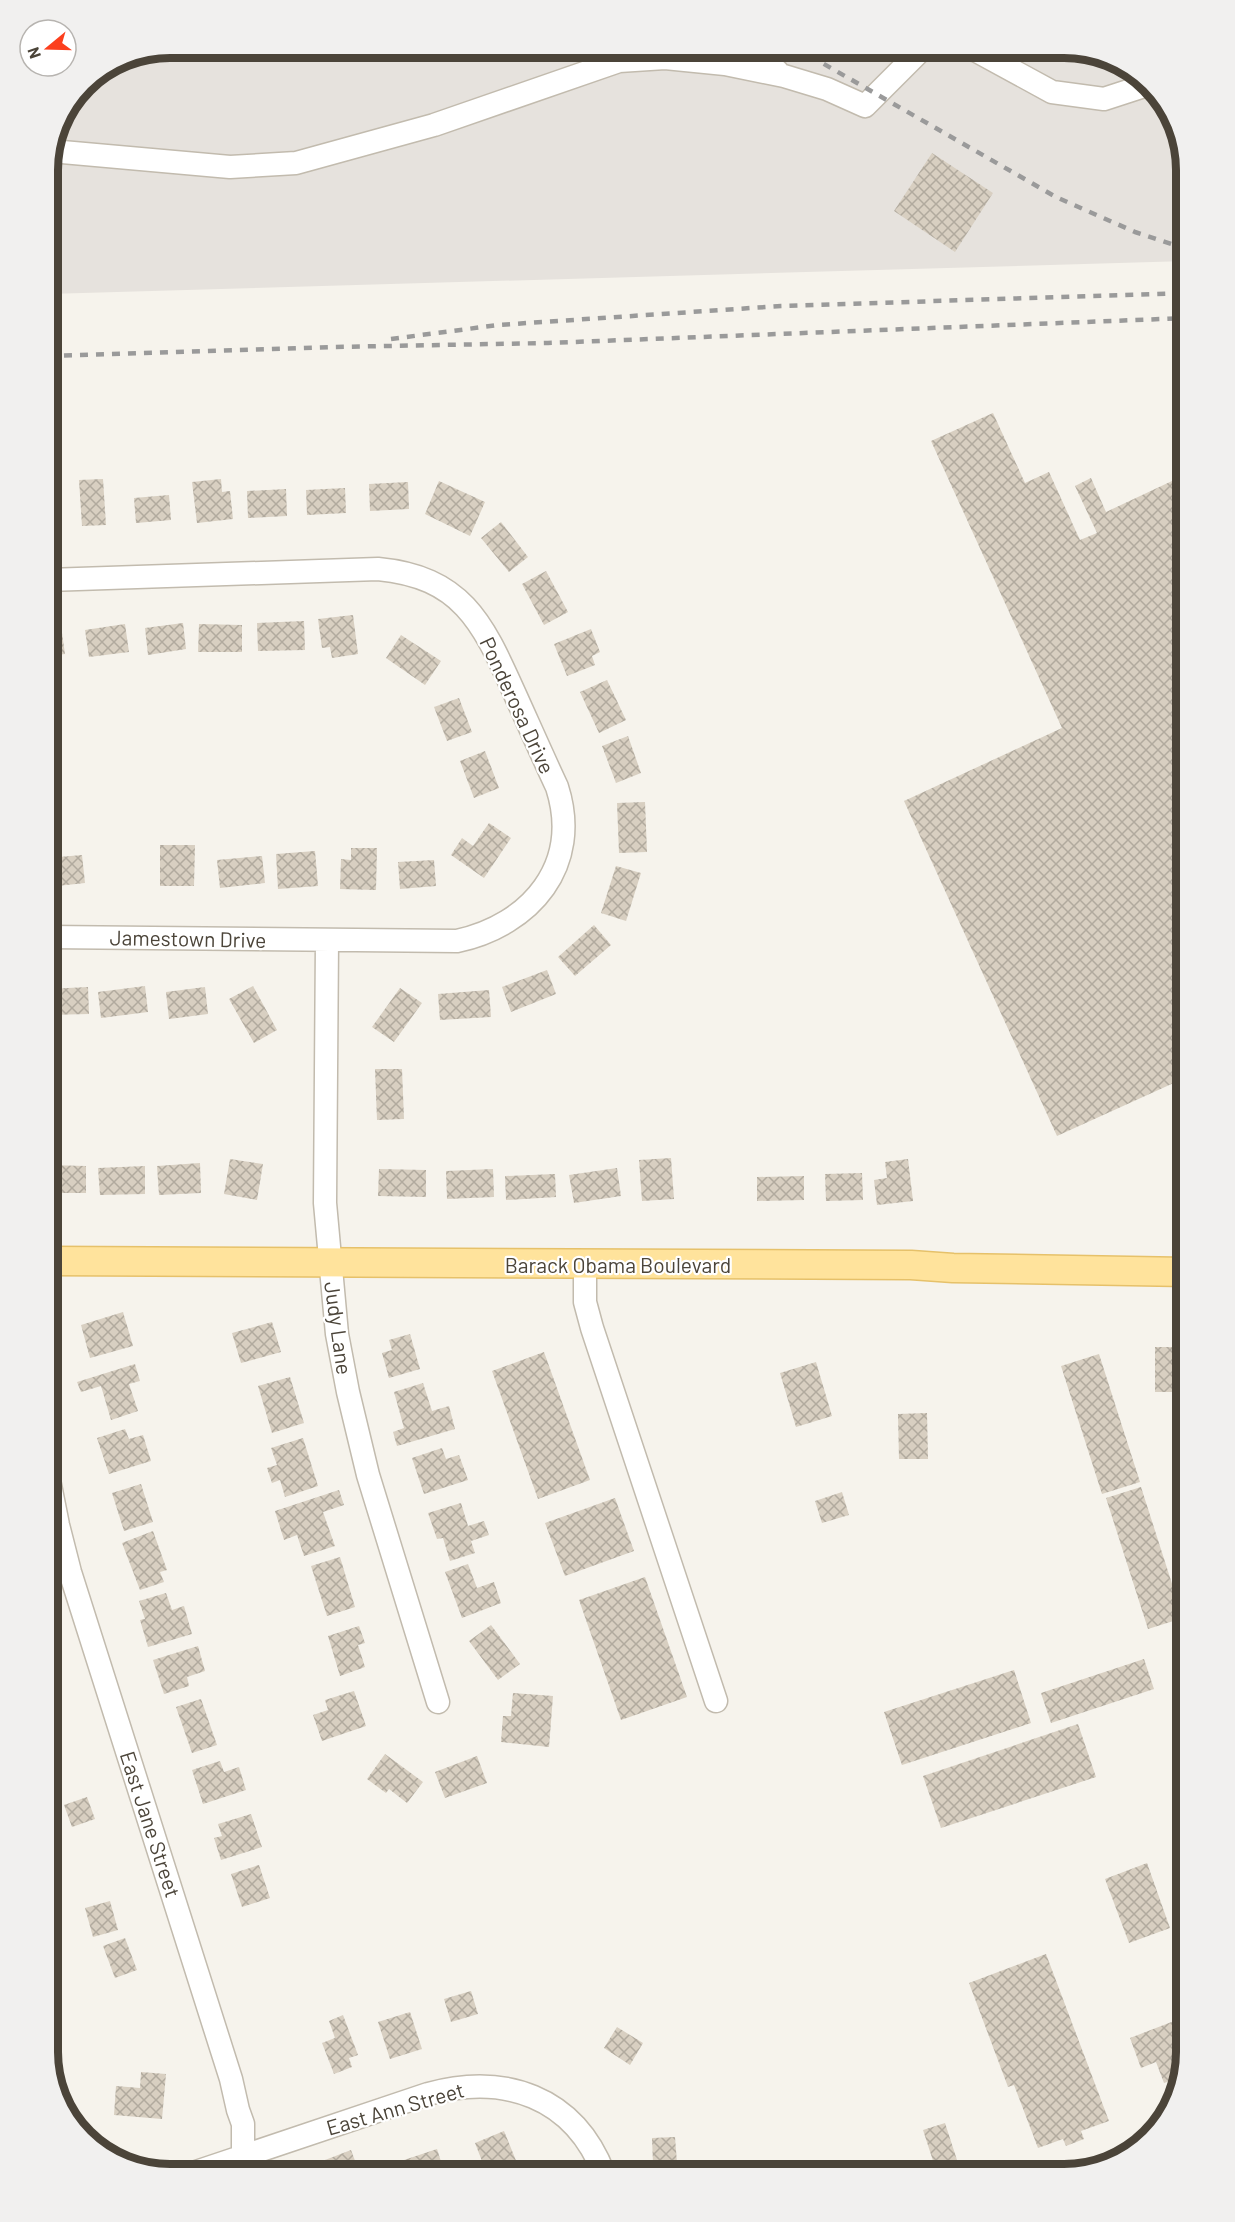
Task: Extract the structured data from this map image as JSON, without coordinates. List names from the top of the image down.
{
  "streets": {
    "main road": ["Barack Obama Boulevard"],
    "street": [
      "Ponderosa Drive",
      "Jamestown Drive",
      "Judy Lane",
      "East Jane Street",
      "East Ann Street"
    ]
  },
  "crossings": [
    ["Ponderosa Drive", "Jamestown Drive"],
    ["Ponderosa Drive", "Judy Lane"],
    ["Jamestown Drive", "Judy Lane"],
    ["Barack Obama Boulevard", "Judy Lane"]
  ],
  "north": "left"
}
